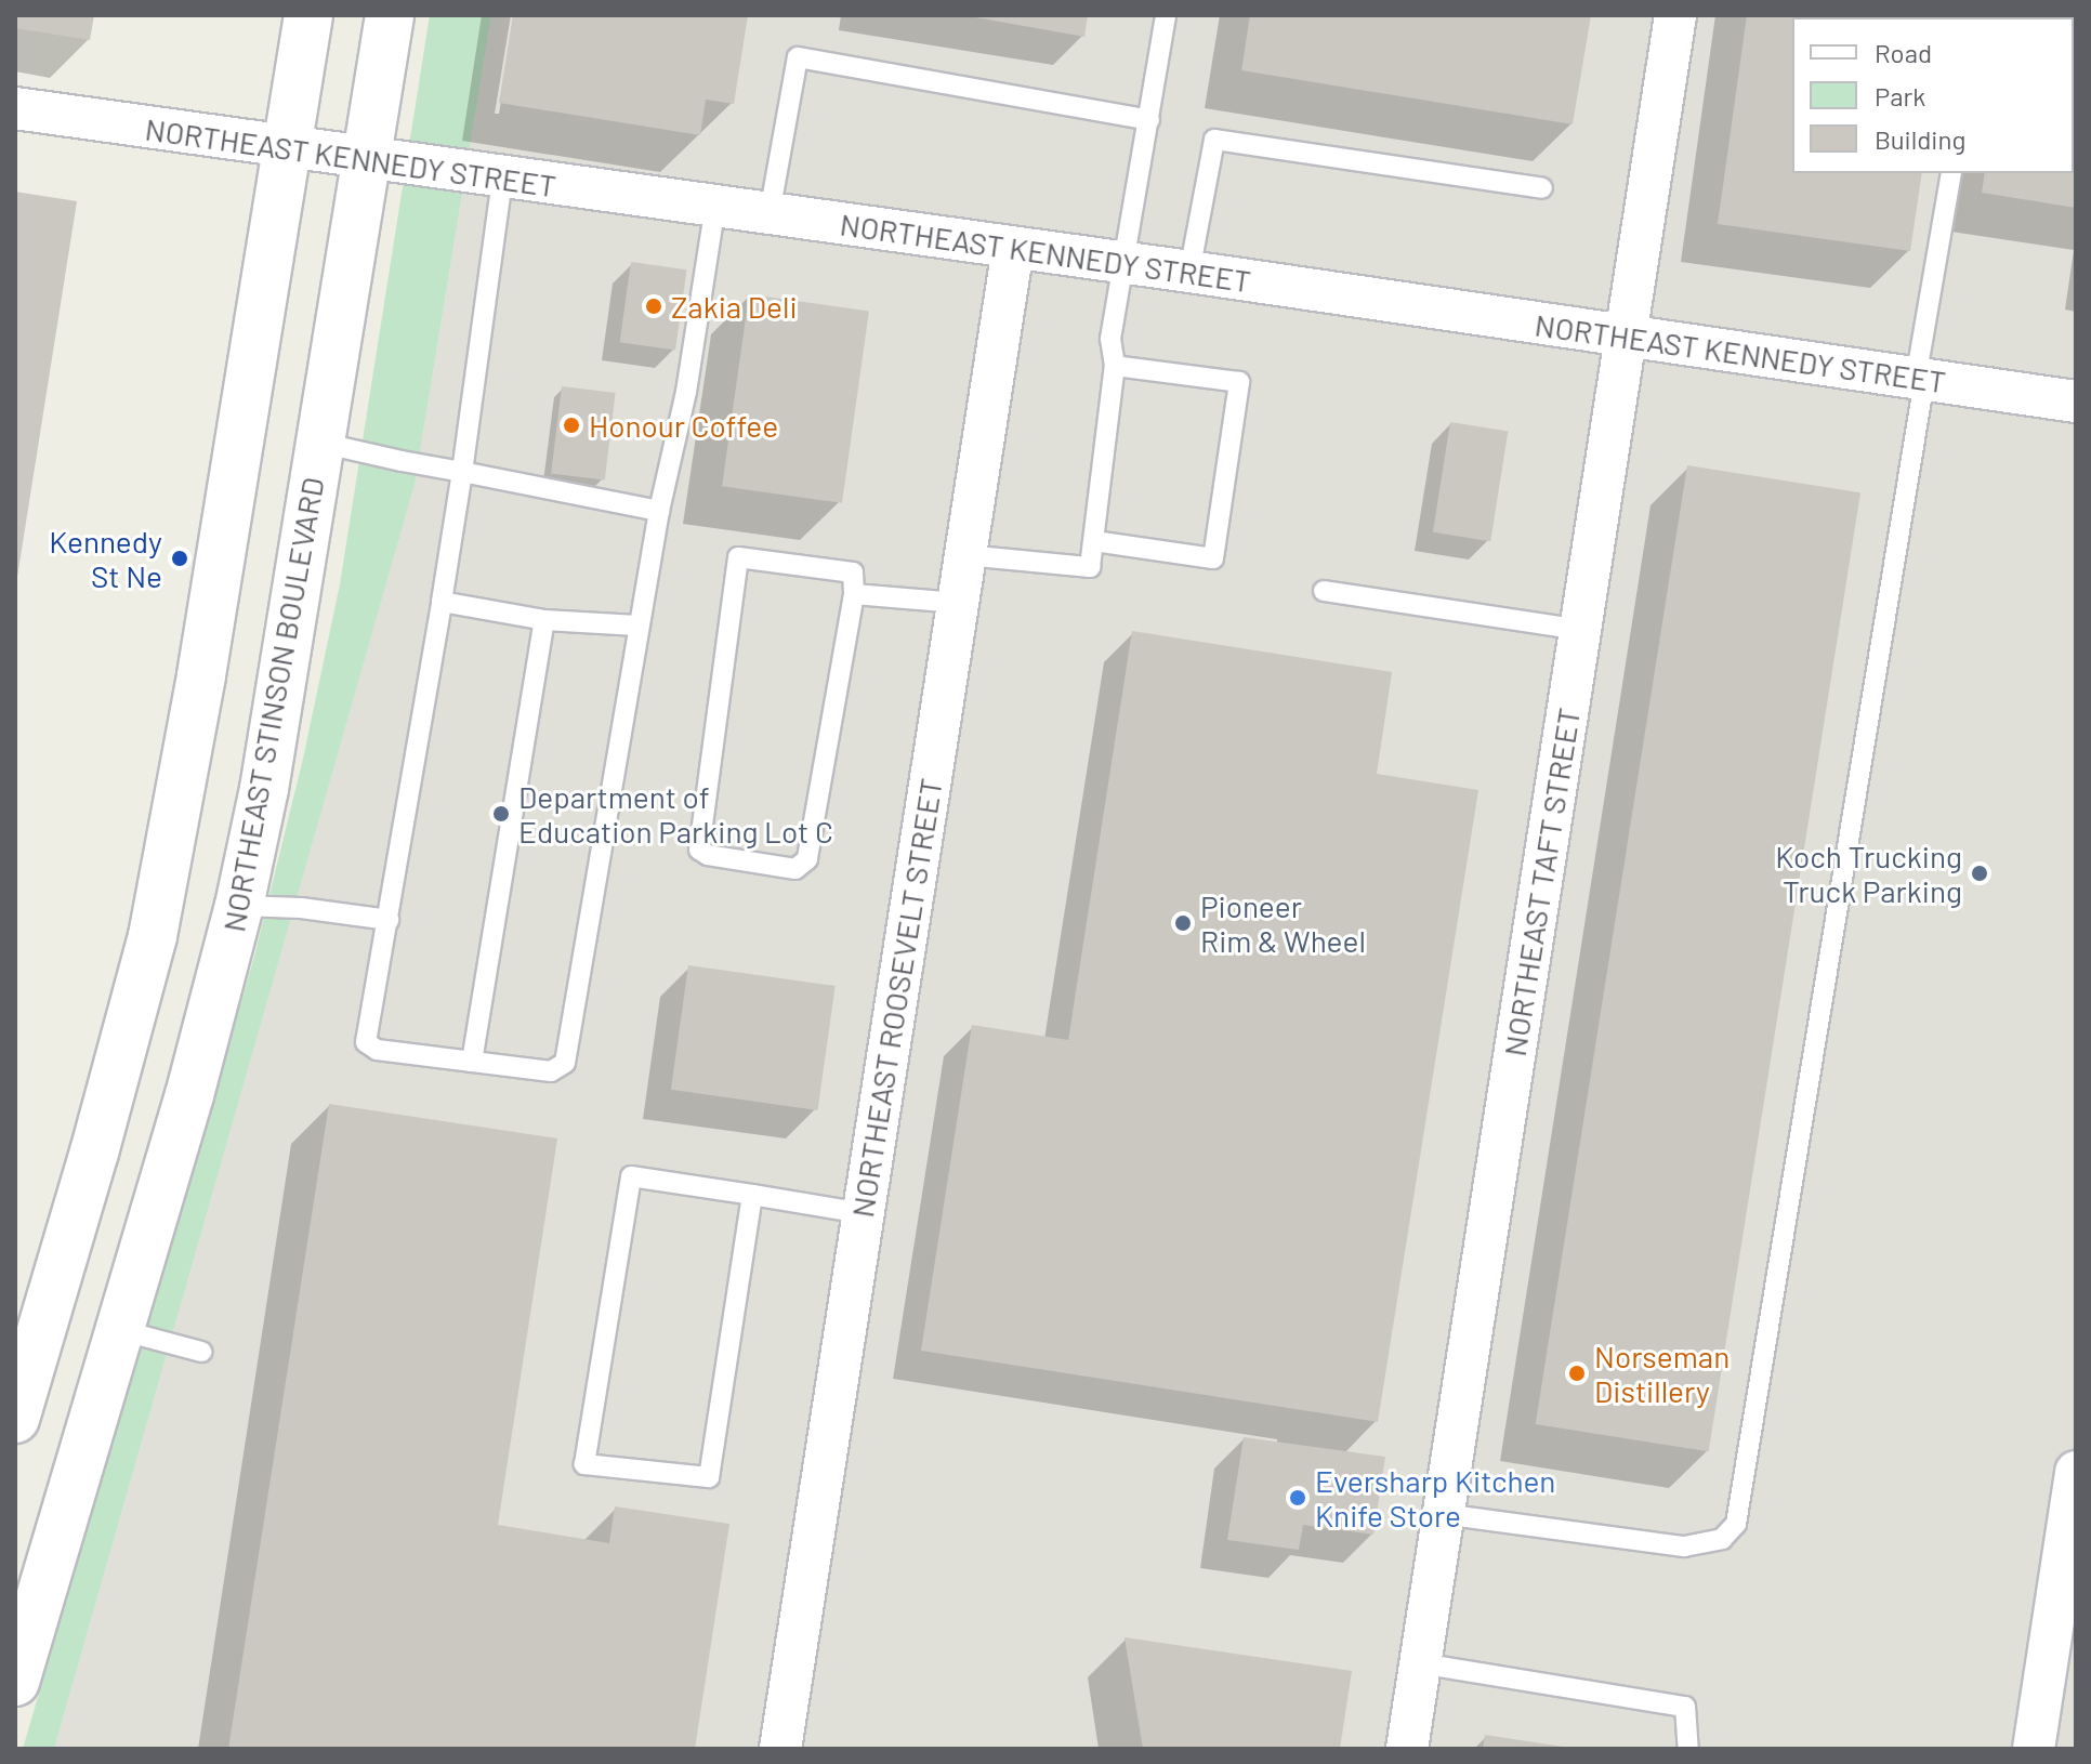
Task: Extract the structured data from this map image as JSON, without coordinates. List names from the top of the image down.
{
  "streets": {
    "main road": ["NORTHEAST STINSON BOULEVARD"],
    "street": ["NORTHEAST KENNEDY STREET", "NORTHEAST TAFT STREET", "NORTHEAST ROOSEVELT STREET"]
  },
  "crossings": [
    ["NORTHEAST KENNEDY STREET", "NORTHEAST STINSON BOULEVARD"],
    ["NORTHEAST KENNEDY STREET", "NORTHEAST TAFT STREET"],
    ["NORTHEAST KENNEDY STREET", "NORTHEAST ROOSEVELT STREET"]
  ],
  "places": [
    "Zakia Deli",
    "Honour Coffee",
    "Kennedy St Ne",
    "Department of Education Parking Lot C",
    "Koch Trucking Truck Parking",
    "Pioneer Rim & Wheel",
    "Norseman Distillery",
    "Eversharp Kitchen Knife Store"
  ],
  "legend": ["Road", "Park", "Building"]
}
